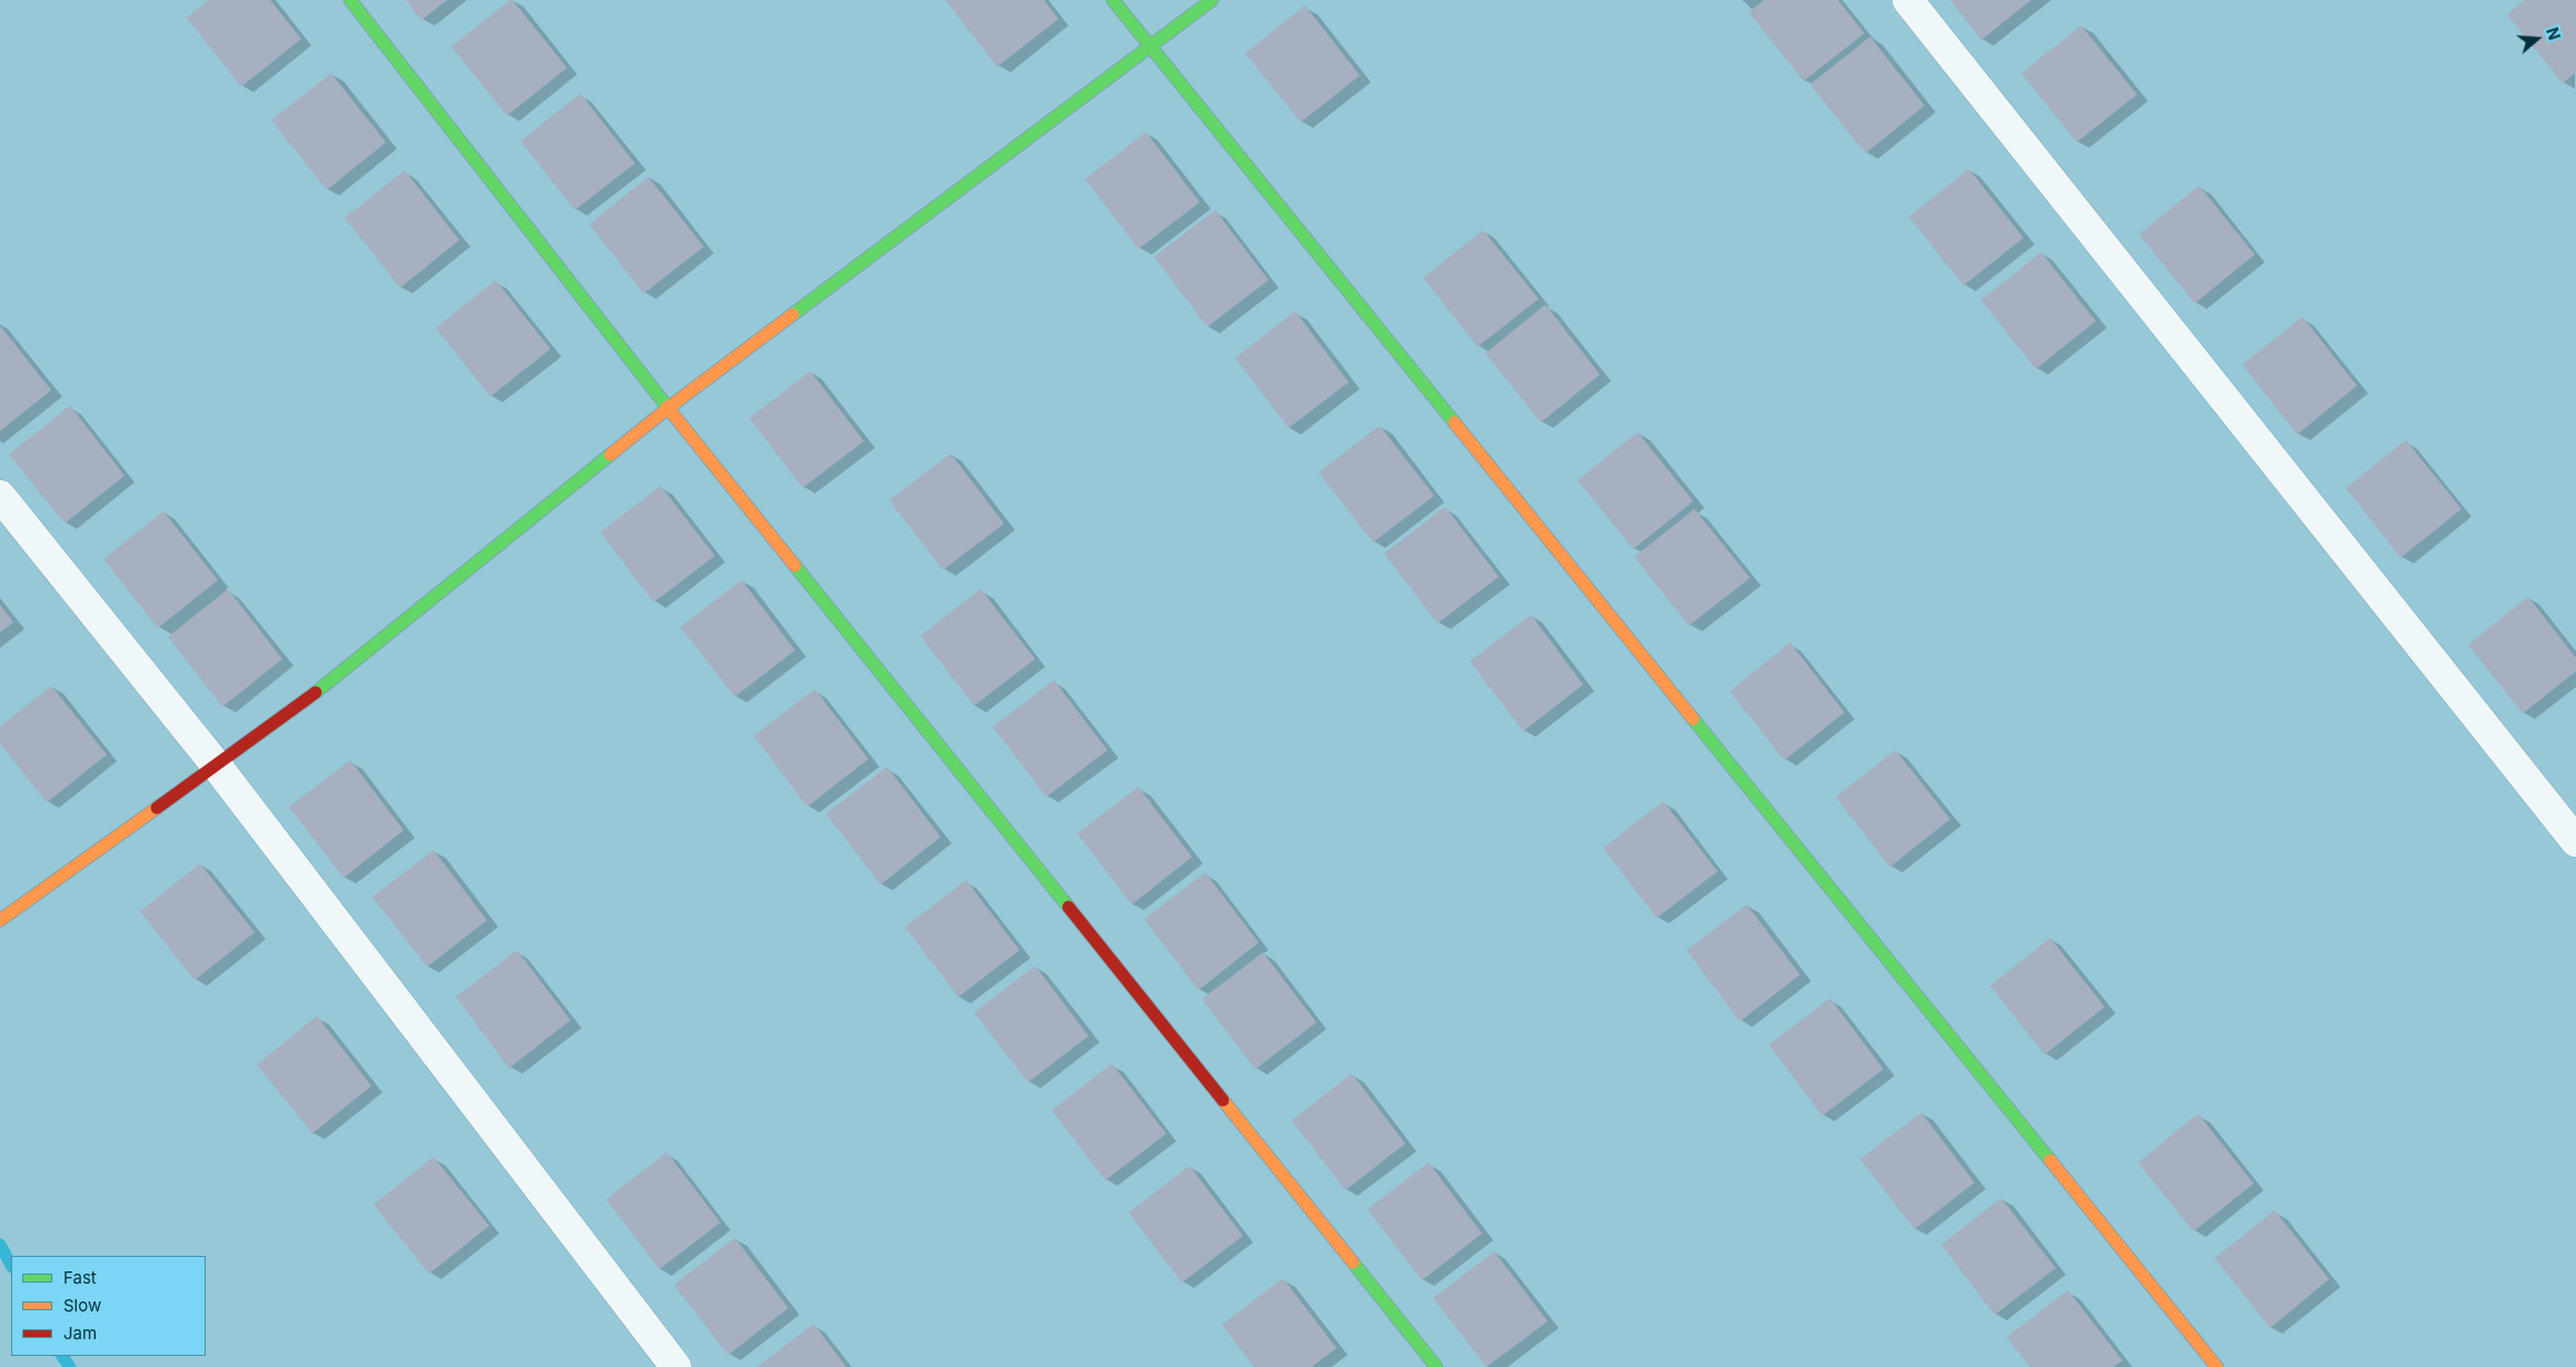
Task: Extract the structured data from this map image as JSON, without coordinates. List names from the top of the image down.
{
  "legend": ["Fast", "Slow", "Jam"],
  "north": "right"
}
